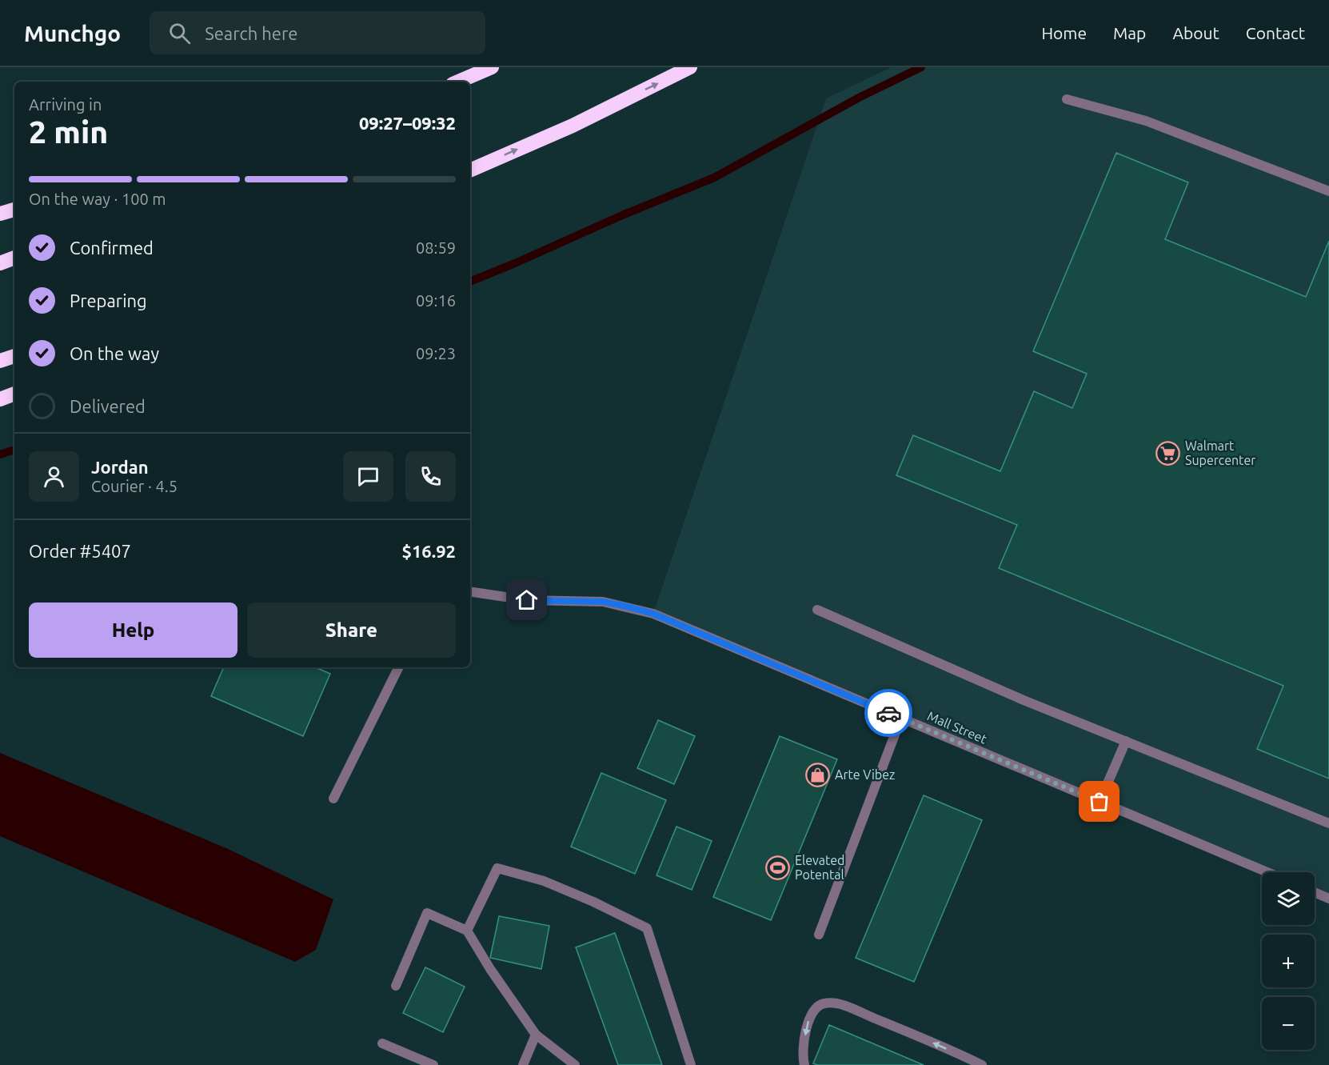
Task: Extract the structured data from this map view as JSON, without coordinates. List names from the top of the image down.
{
  "streets": {
    "street": ["Mall Street"]
  },
  "places": {
    "supermarket": ["Walmart Supercenter"],
    "shop": ["Arte Vibez"],
    "sports": ["Elevated Potental"]
  },
  "page": {
    "header": "Munchgo",
    "search": "Search here",
    "nav": [
      "Home",
      "Map",
      "About",
      "Contact"
    ],
    "heading": ["2 min", "Arriving in", "09:27–09:32"],
    "panel": [
      "Jordan",
      "Courier · 4.5",
      "Order #5407",
      "$16.92"
    ],
    "bar": "On the way · 100 m",
    "list": [
      ["Confirmed", "08:59"],
      ["Preparing", "09:16"],
      ["On the way", "09:23"],
      "Delivered"
    ],
    "buttons": ["Help", "Share"],
    "map_buttons": ["+", "−"]
  }
}
